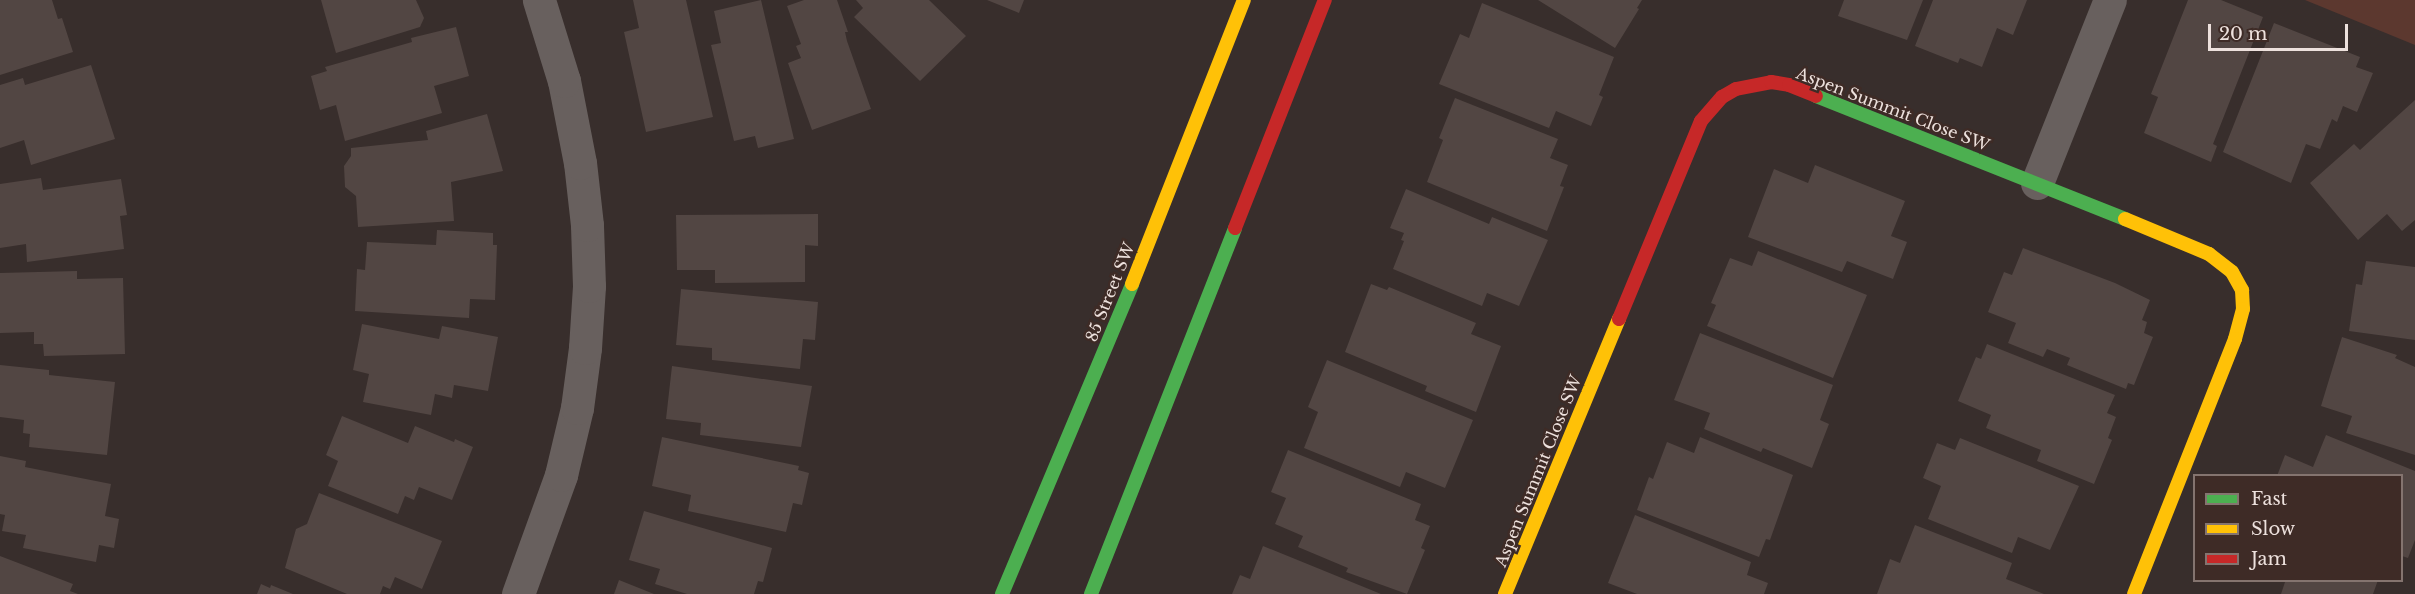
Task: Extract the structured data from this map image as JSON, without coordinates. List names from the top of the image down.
{
  "streets": {
    "street": ["Aspen Summit Close SW", "85 Street SW"]
  },
  "legend": ["Fast", "Slow", "Jam"],
  "scale_bar": "20 m"
}
